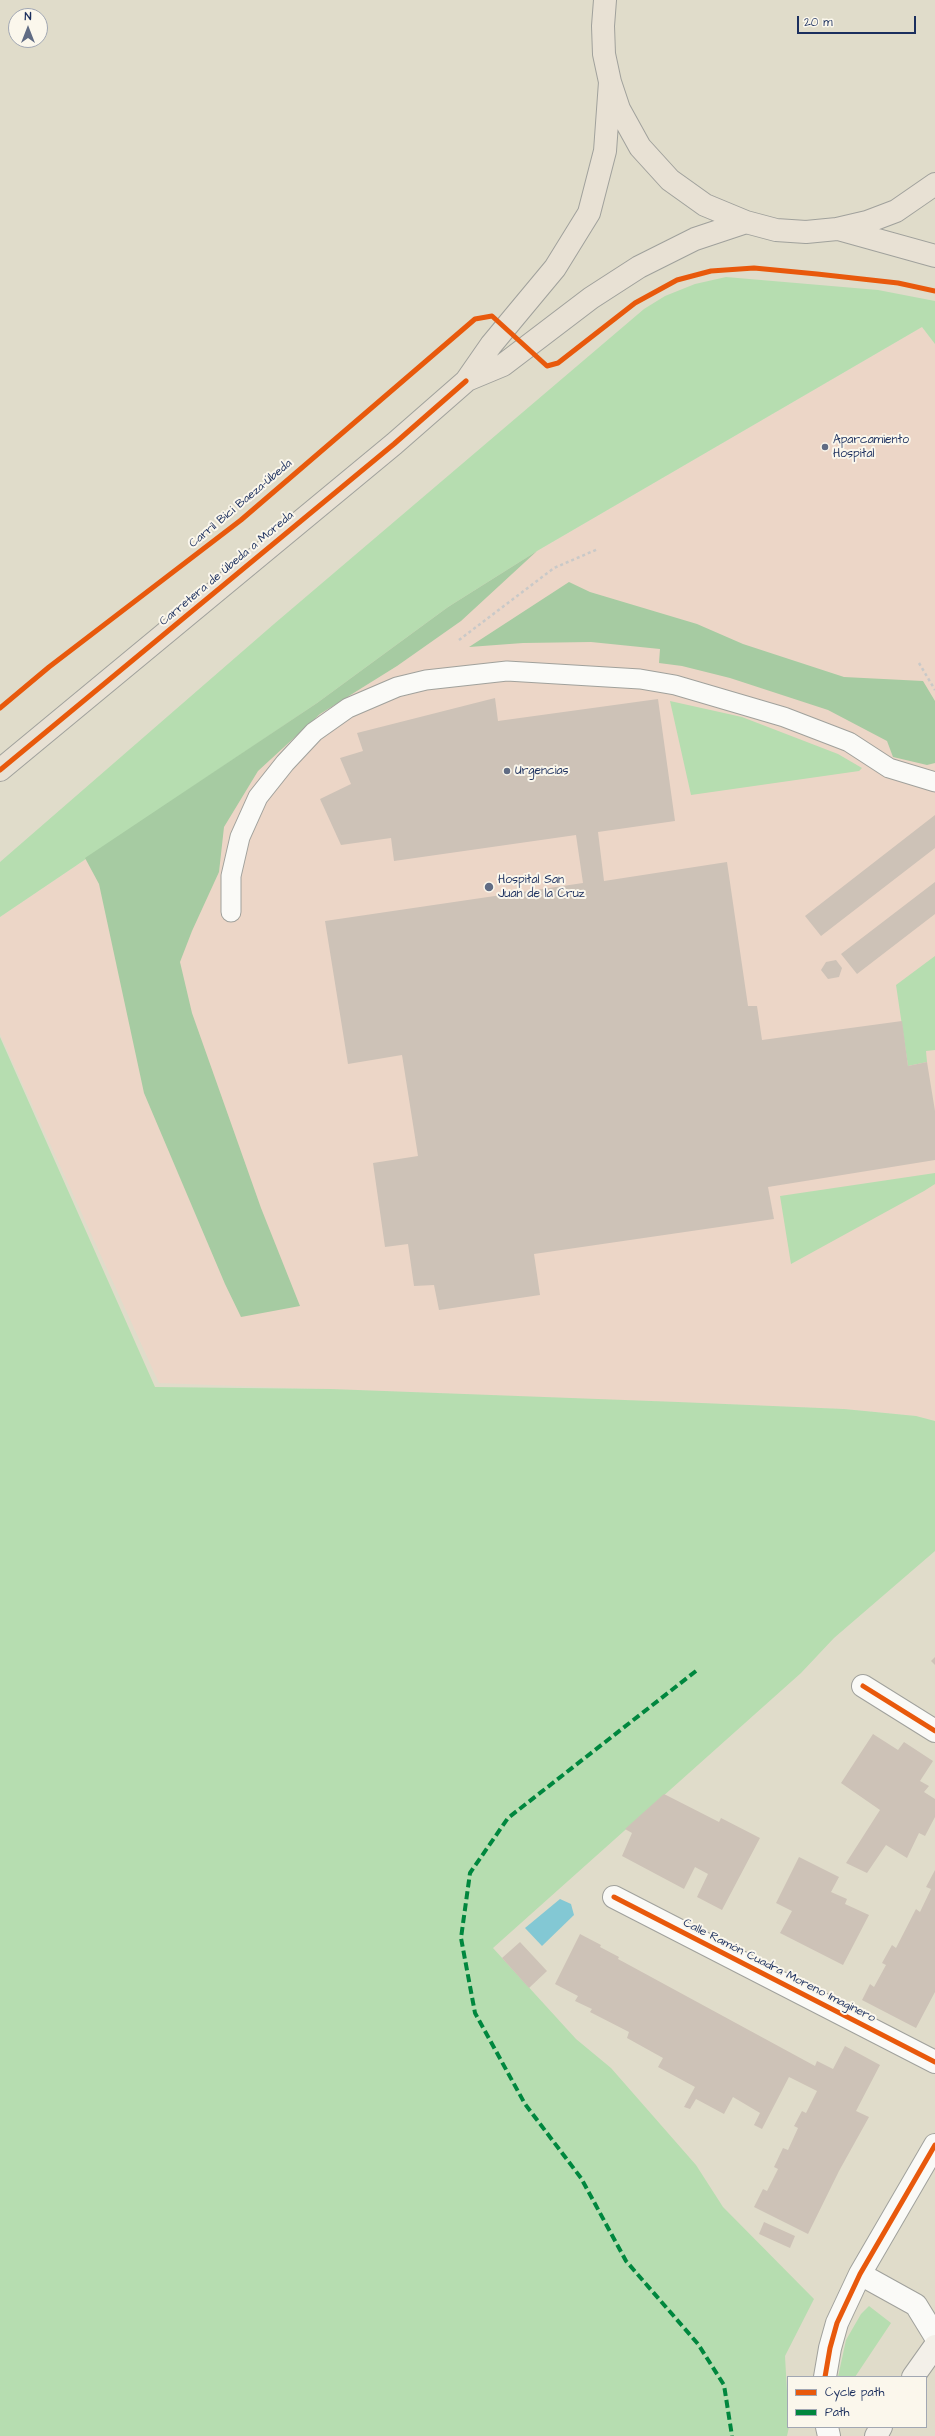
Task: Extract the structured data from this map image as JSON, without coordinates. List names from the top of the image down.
{
  "streets": {
    "main road": ["Carretera de Úbeda a Moreda"],
    "street": ["Calle Ramón Cuadra Moreno Imaginero"],
    "cycle path": ["Carril Bici Baeza-Úbeda"]
  },
  "places": ["Aparcamiento Hospital", "Urgencias", "Hospital San Juan de la Cruz"],
  "legend": ["Cycle path", "Path"],
  "scale_bar": "20 m",
  "north": "top"
}
